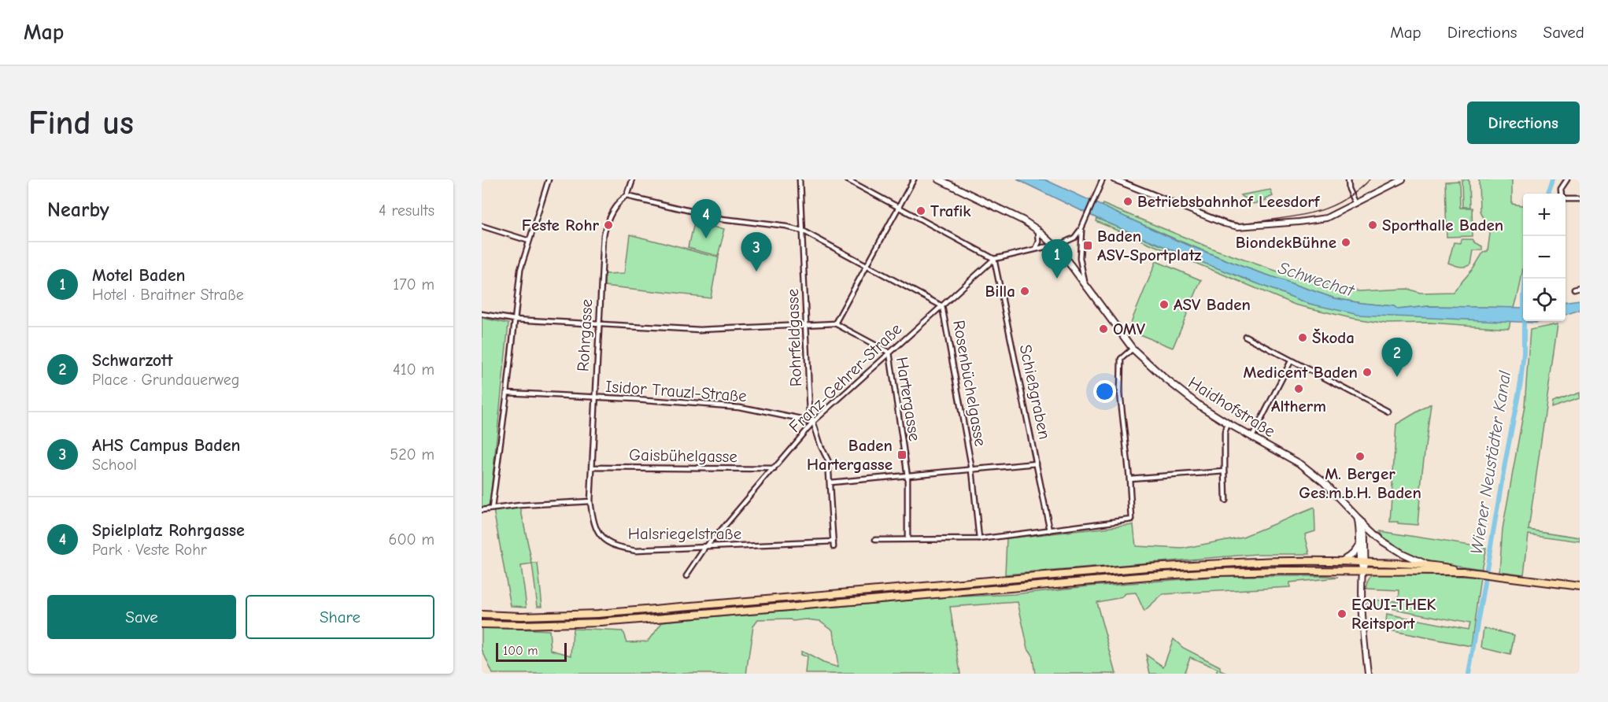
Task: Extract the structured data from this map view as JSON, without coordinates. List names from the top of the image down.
{
  "streets": {
    "main road": ["Haidhofstraße"],
    "street": [
      "Rohrgasse",
      "Rohrfeldgasse",
      "Franz-Gehrer-Straße",
      "Rosenbüchelgasse",
      "Isidor Trauzl-Straße",
      "Schießgraben",
      "Hartergasse",
      "Gaisbühelgasse",
      "Halsriegelstraße"
    ]
  },
  "crossings": [
    ["Rohrgasse", "Rosenbüchelgasse"],
    ["Rohrgasse", "Isidor Trauzl-Straße"],
    ["Rohrgasse", "Hartergasse"],
    ["Rohrgasse", "Gaisbühelgasse"],
    ["Rohrgasse", "Halsriegelstraße"],
    ["Rohrfeldgasse", "Franz-Gehrer-Straße"],
    ["Rohrfeldgasse", "Rosenbüchelgasse"],
    ["Rohrfeldgasse", "Isidor Trauzl-Straße"],
    ["Rohrfeldgasse", "Hartergasse"],
    ["Rohrfeldgasse", "Halsriegelstraße"],
    ["Franz-Gehrer-Straße", "Rosenbüchelgasse"],
    ["Franz-Gehrer-Straße", "Isidor Trauzl-Straße"],
    ["Franz-Gehrer-Straße", "Schießgraben"],
    ["Franz-Gehrer-Straße", "Hartergasse"],
    ["Franz-Gehrer-Straße", "Gaisbühelgasse"],
    ["Franz-Gehrer-Straße", "Halsriegelstraße"]
  ],
  "water": ["Schwechat", "Wiener Neustädter Kanal"],
  "places": {
    "other": [
      "Betriebsbahnhof Leesdorf",
      "Trafik",
      "Feste Rohr",
      "Sporthalle Baden",
      "BiondekBühne",
      "Billa",
      "ASV Baden",
      "OMV",
      "Škoda",
      "Medicent Baden",
      "Altherm",
      "M. Berger Ges.m.b.H. Baden",
      "EQUI-THEK Reitsport"
    ],
    "transit": ["Baden ASV-Sportplatz", "Baden Hartergasse"]
  },
  "scale_bar": "100 m",
  "page": {
    "header": "Map",
    "nav": ["Map", "Directions", "Saved"],
    "buttons": [
      "Directions",
      ["Save", "Share"]
    ],
    "title": "Find us",
    "heading": ["Nearby", "4 results"],
    "map_buttons": ["+", "−"],
    "pins": [
      "4",
      "3",
      "1",
      "2"
    ],
    "list": [
      {
        "mark": "1",
        "name": "Motel Baden",
        "note": "Hotel · Braitner Straße",
        "value": "170 m"
      },
      {
        "mark": "2",
        "name": "Schwarzott",
        "note": "Place · Grundauerweg",
        "value": "410 m"
      },
      {
        "mark": "3",
        "name": "AHS Campus Baden",
        "note": "School",
        "value": "520 m"
      },
      {
        "mark": "4",
        "name": "Spielplatz Rohrgasse",
        "note": "Park · Veste Rohr",
        "value": "600 m"
      }
    ],
    "scale": "100 m"
  }
}
